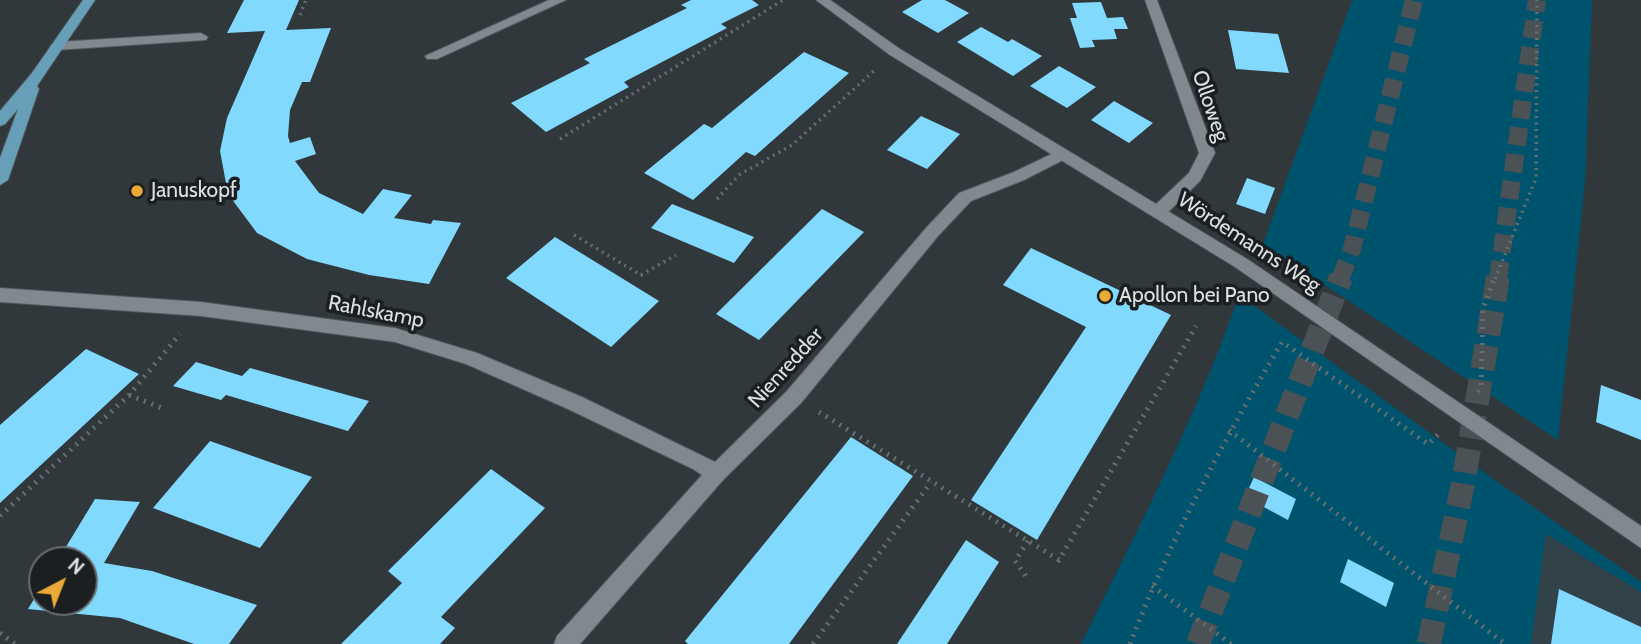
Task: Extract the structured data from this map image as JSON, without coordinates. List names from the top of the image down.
{
  "streets": {
    "street": [
      "Olloweg",
      "Wördemanns Weg",
      "Rahlskamp",
      "Nienredder"
    ]
  },
  "crossings": [
    ["Olloweg", "Wördemanns Weg"],
    ["Wördemanns Weg", "Nienredder"],
    ["Rahlskamp", "Nienredder"]
  ],
  "places": ["Januskopf", "Apollon bei Pano"],
  "north": "top right"
}
